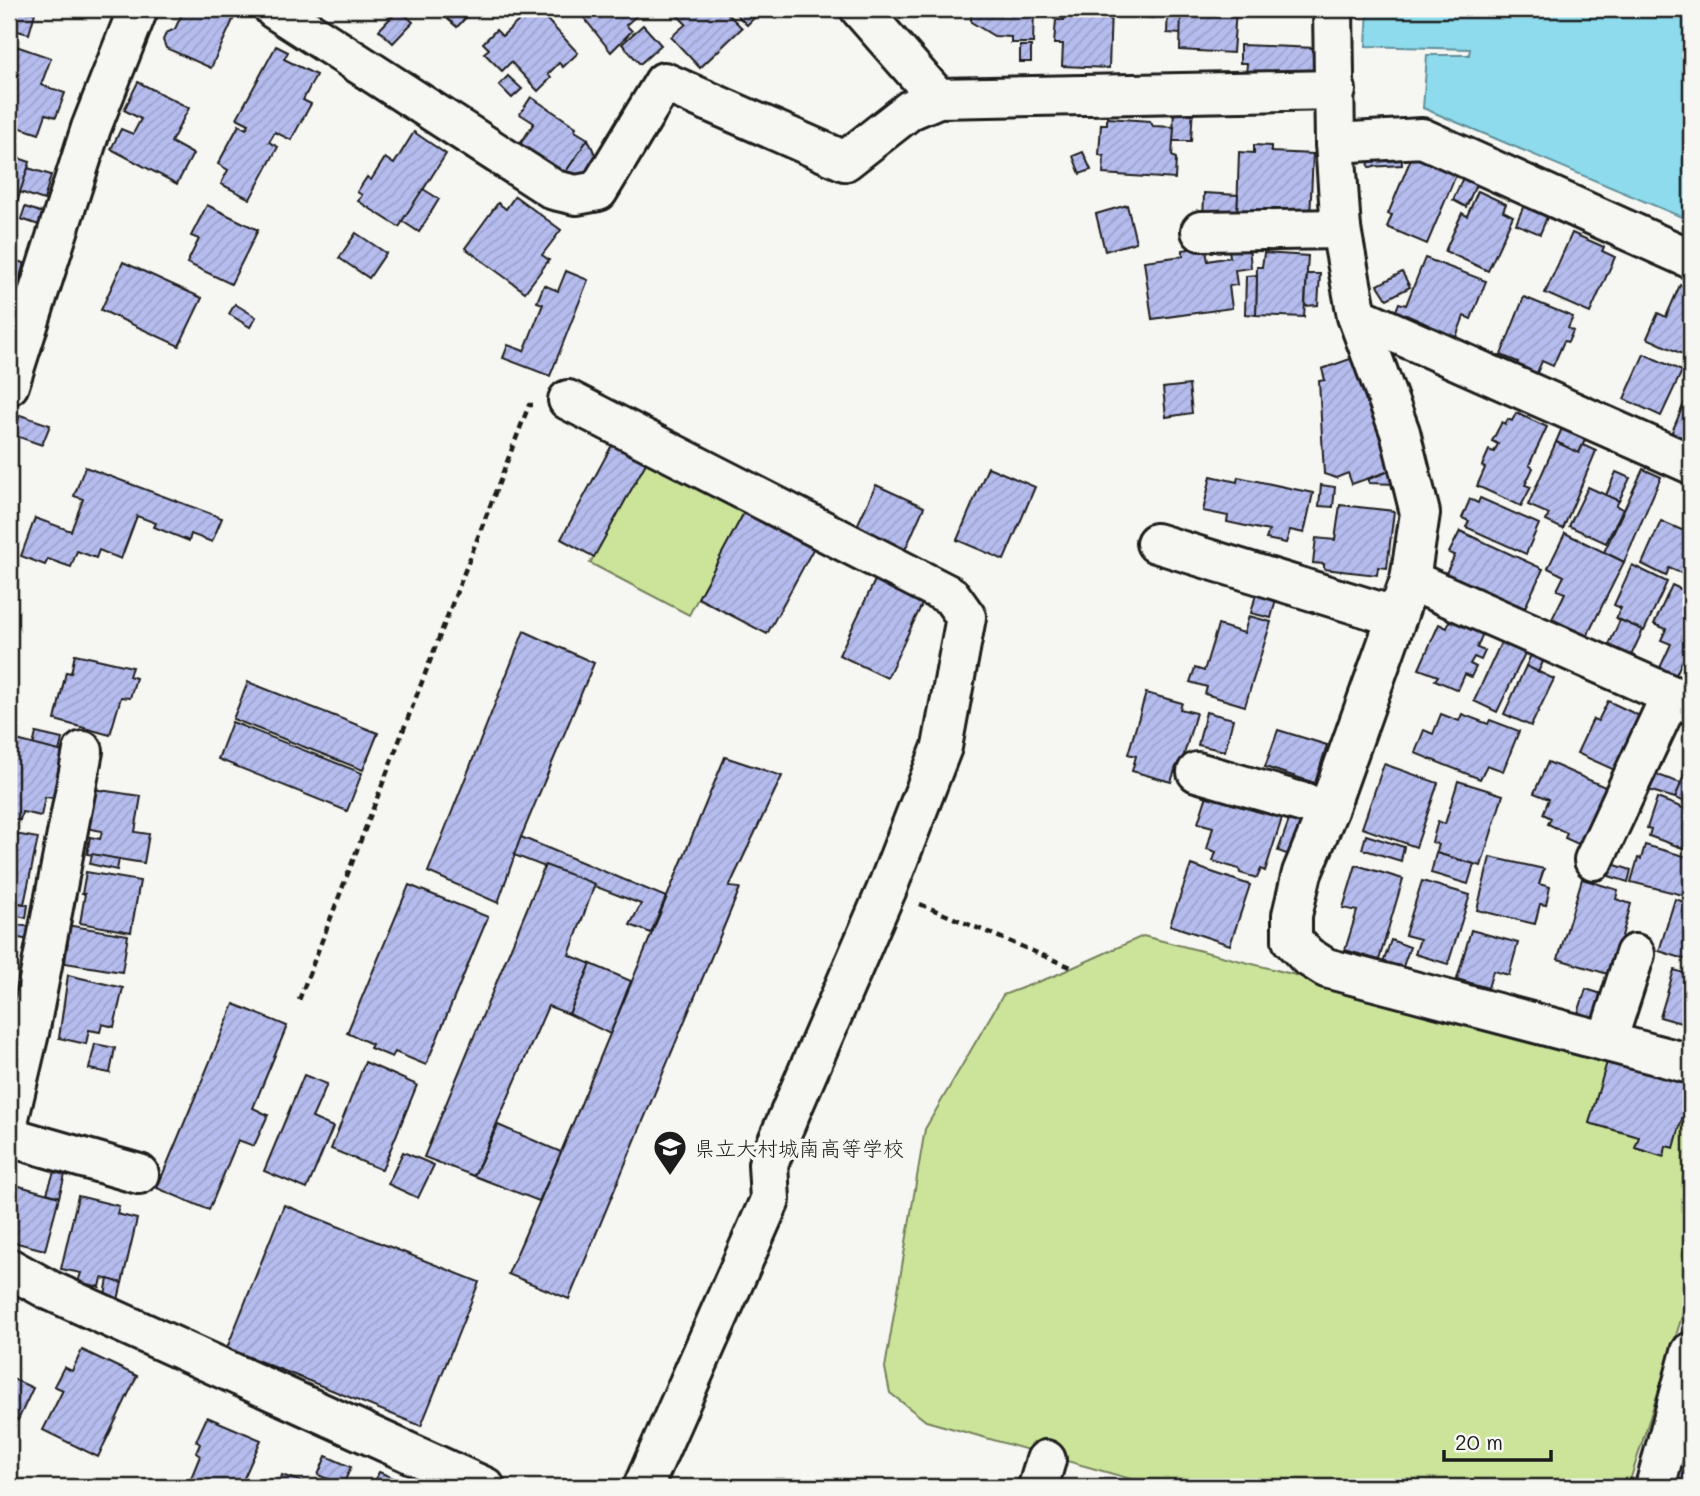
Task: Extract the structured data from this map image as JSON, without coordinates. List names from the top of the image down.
{
  "places": {
    "school or university": ["県立大村城南高等学校"]
  },
  "scale_bar": "20 m"
}
